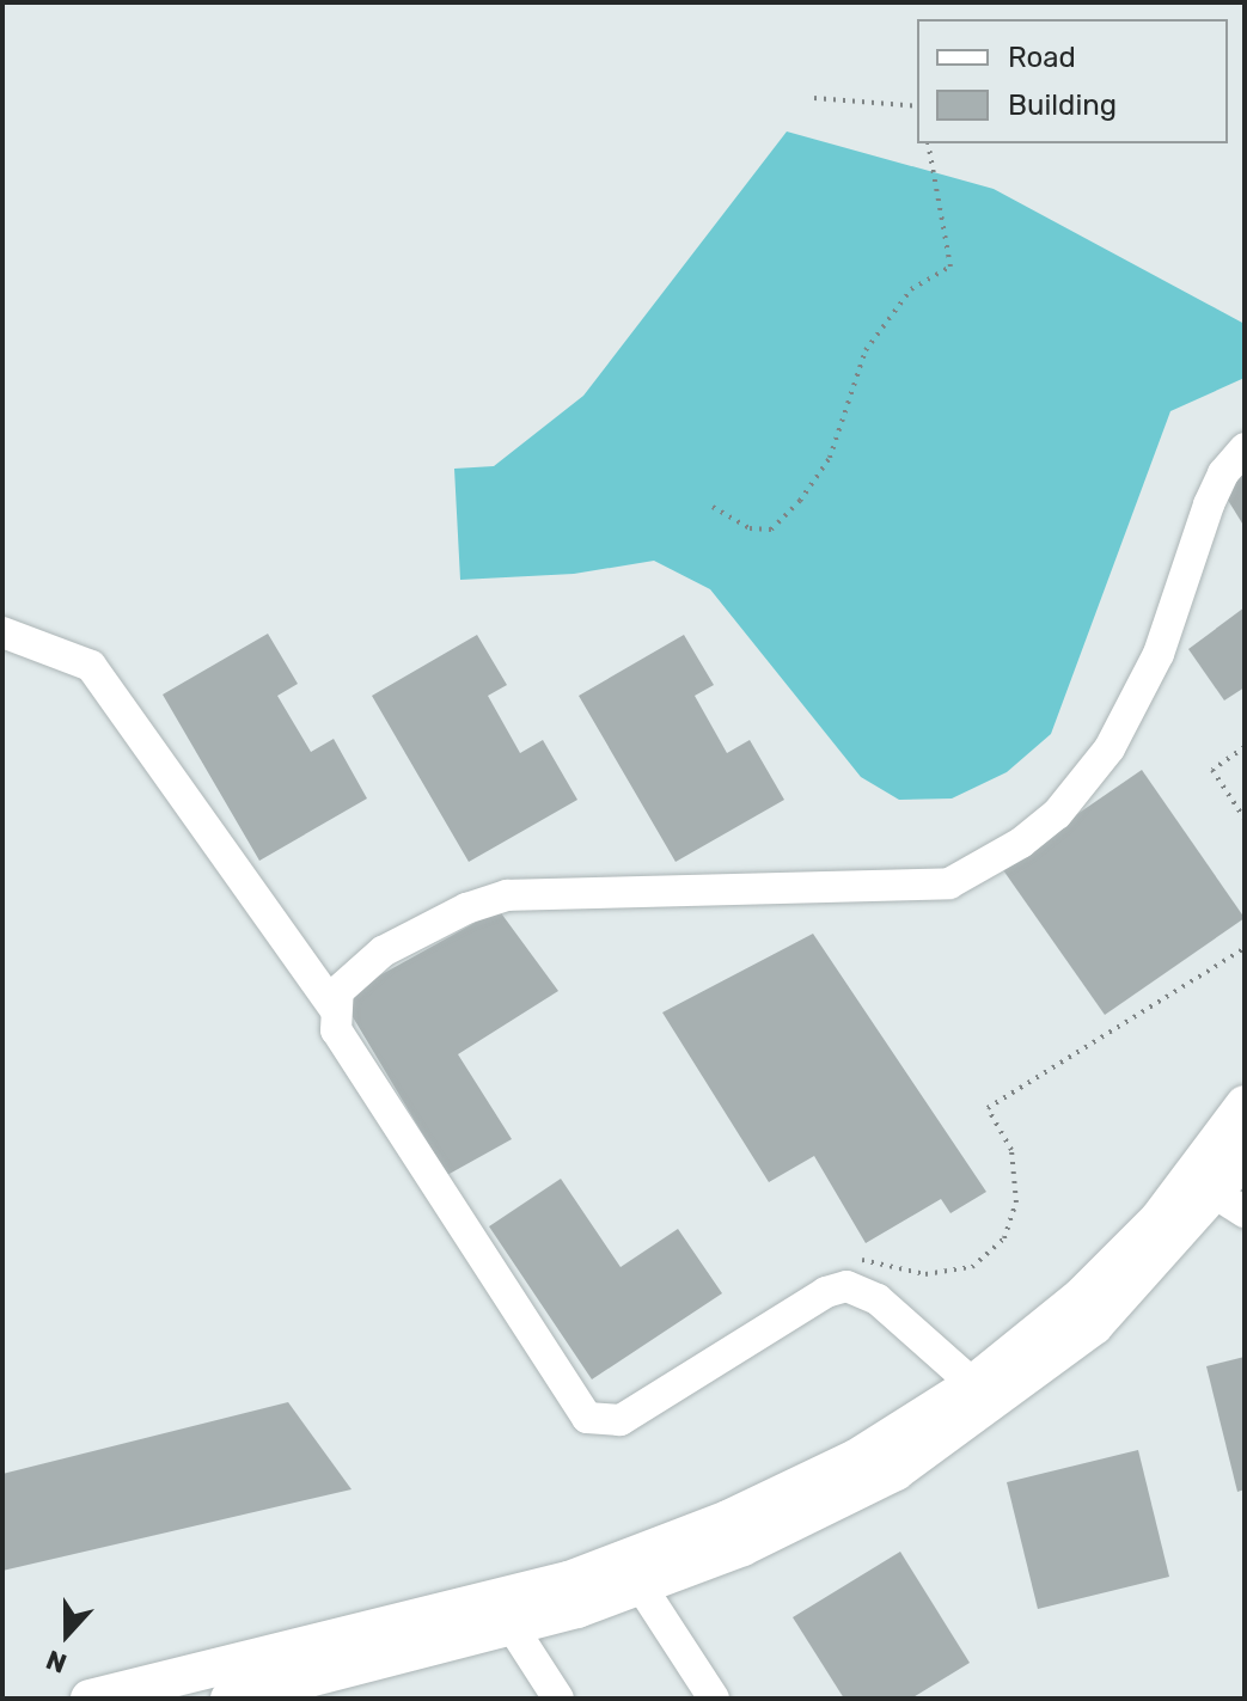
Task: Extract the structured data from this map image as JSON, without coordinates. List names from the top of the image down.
{
  "legend": ["Road", "Building"],
  "north": "bottom"
}
